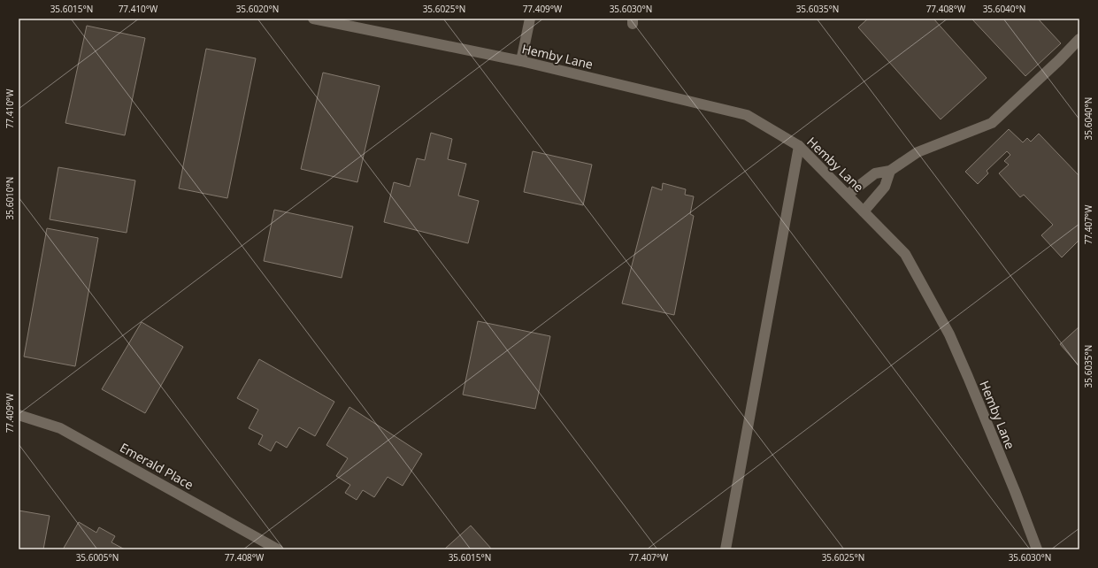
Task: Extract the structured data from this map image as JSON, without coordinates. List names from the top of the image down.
{
  "streets": {
    "street": ["Hemby Lane", "Emerald Place"]
  },
  "coordinates": [
    "35.6015°N",
    "77.410°W",
    "35.6020°N",
    "35.6025°N",
    "77.409°W",
    "35.6030°N",
    "35.6035°N",
    "77.408°W",
    "35.6040°N",
    "35.6010°N",
    "77.407°W",
    "35.6005°N"
  ]
}
